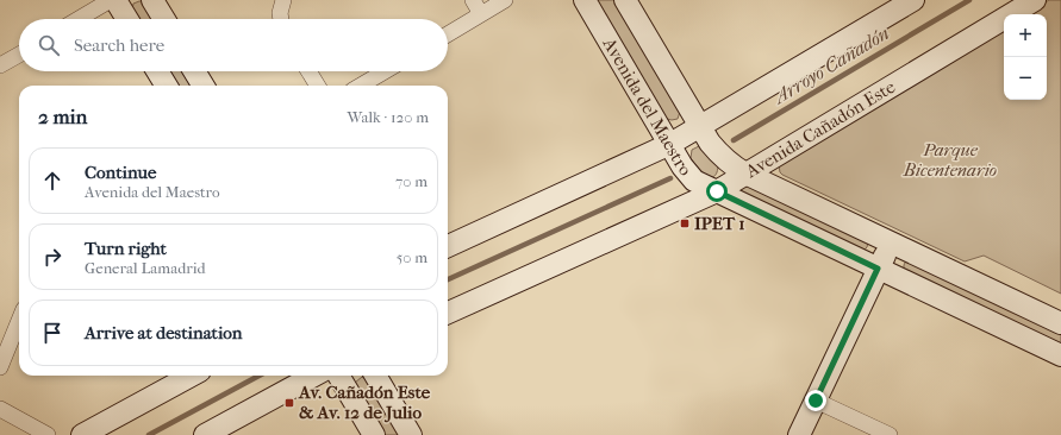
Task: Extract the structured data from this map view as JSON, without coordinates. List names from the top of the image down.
{
  "streets": {
    "street": ["Avenida del Maestro", "Avenida Cañadón Este"]
  },
  "crossings": [
    ["Avenida del Maestro", "Avenida Cañadón Este"]
  ],
  "water": ["Arroyo Cañadón"],
  "parks": ["Parque Bicentenario"],
  "places": {
    "transit": ["IPET 1", "Av. Cañadón Este & Av. 12 de Julio"]
  },
  "page": {
    "map_buttons": ["+", "−"],
    "search": "Search here",
    "heading": ["2 min", "Walk · 120 m"],
    "list": [
      ["Continue", "Avenida del Maestro", "70 m"],
      ["Turn right", "General Lamadrid", "50 m"],
      "Arrive at destination"
    ]
  }
}
